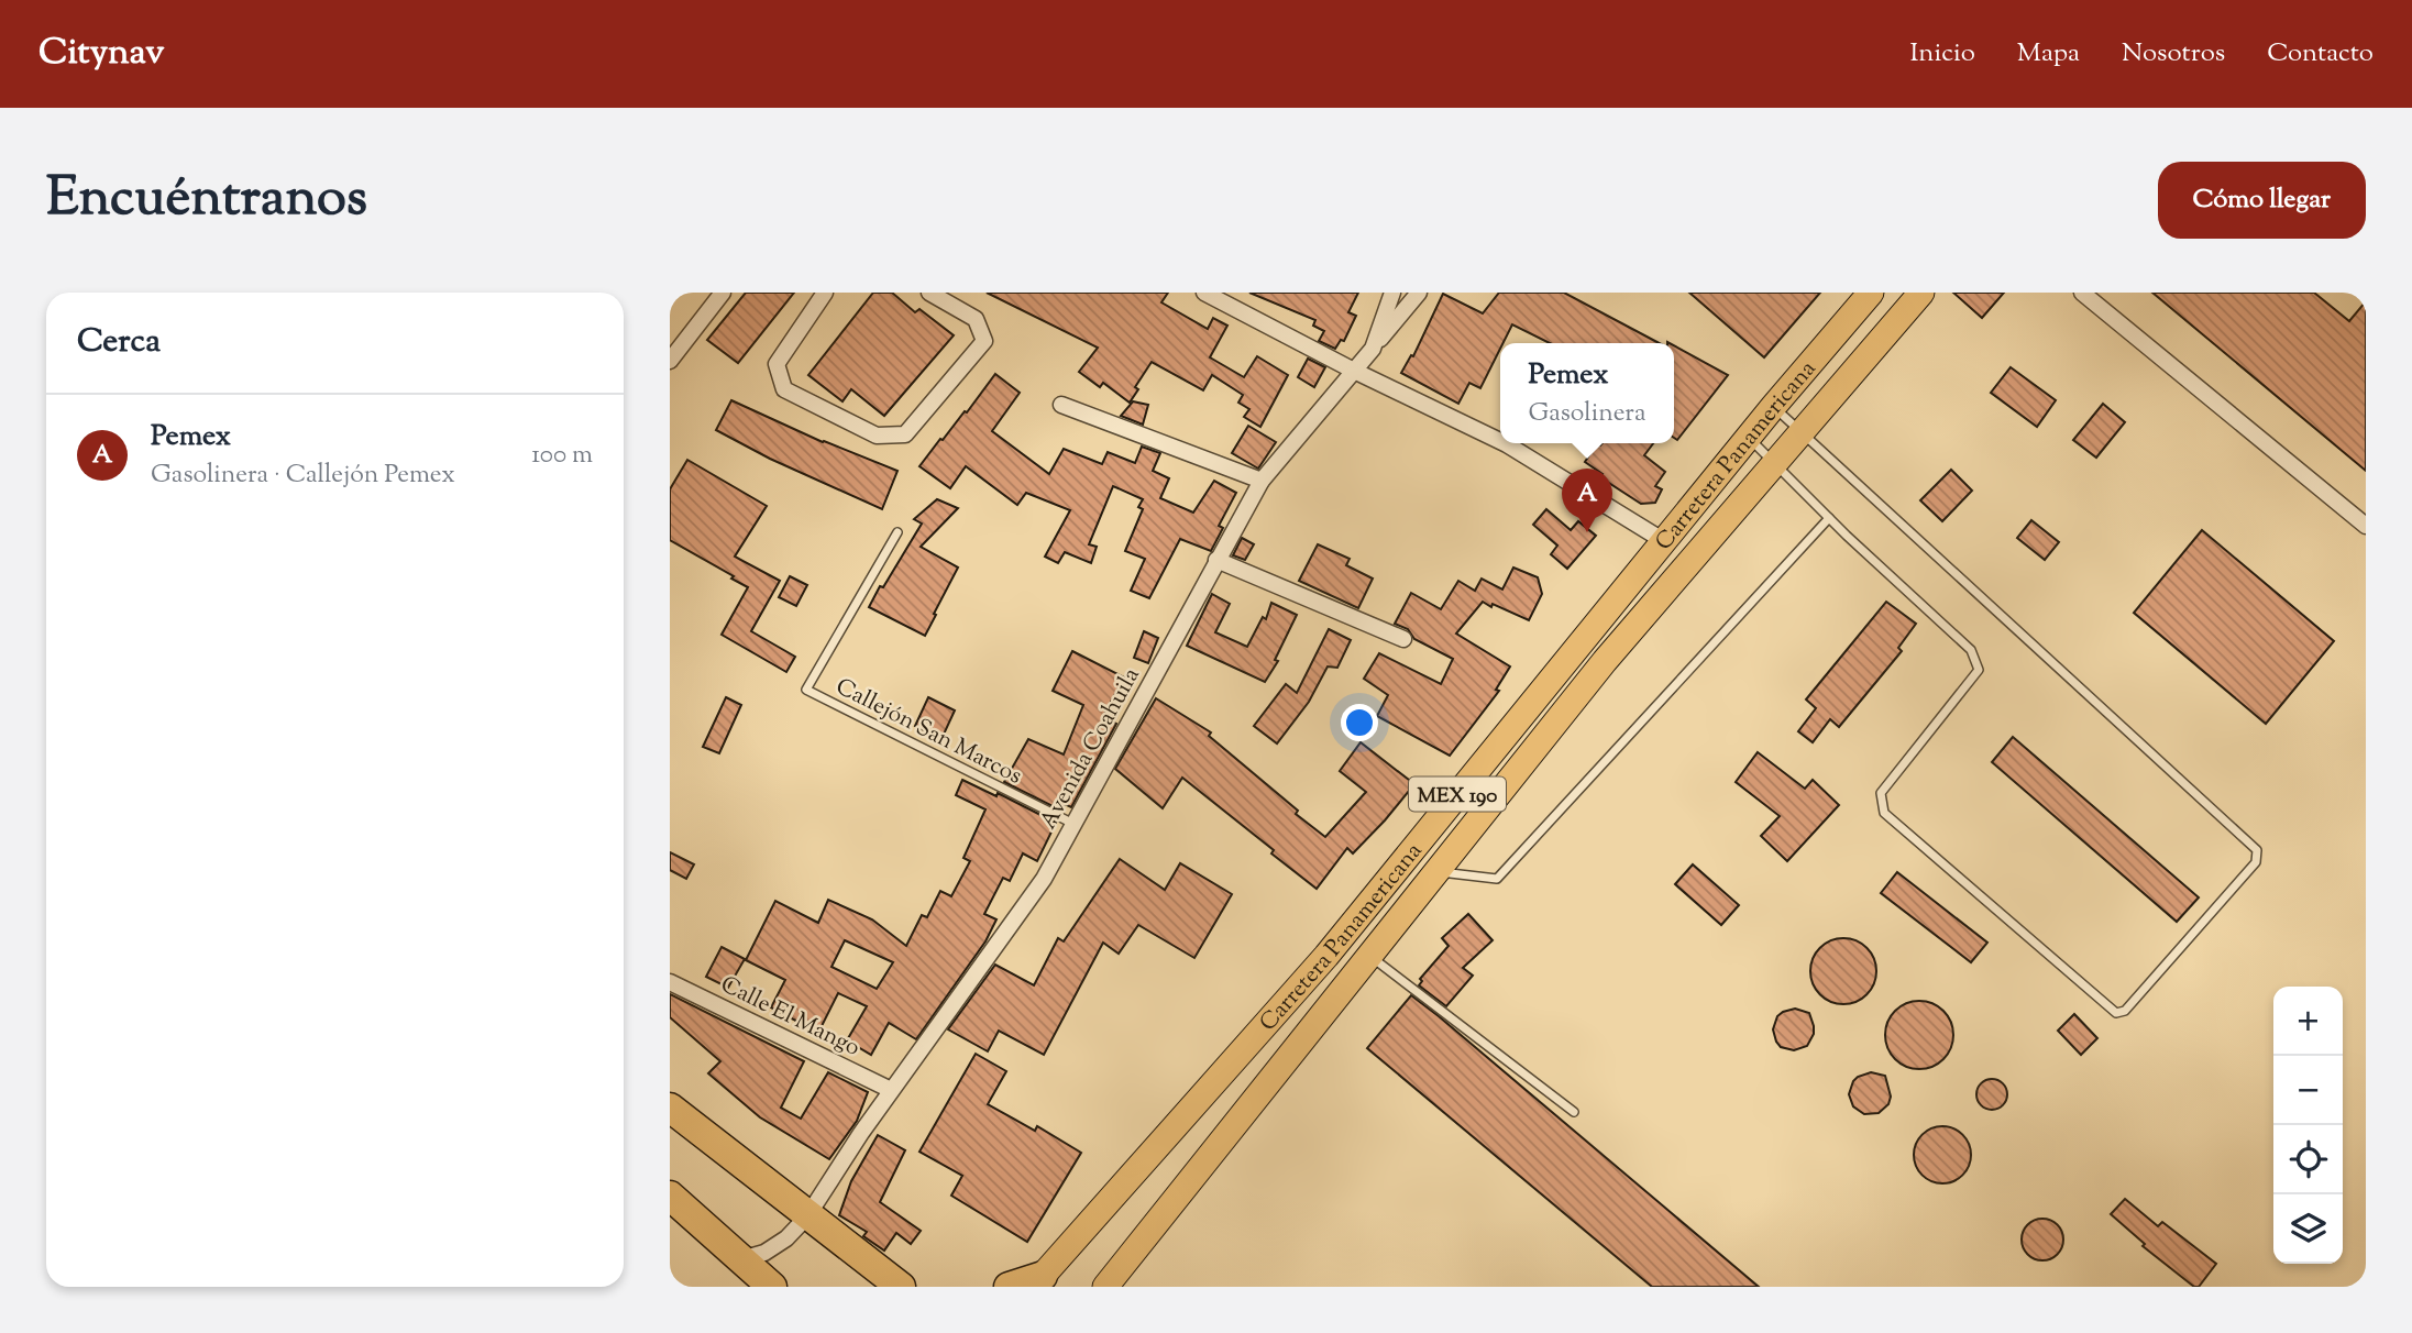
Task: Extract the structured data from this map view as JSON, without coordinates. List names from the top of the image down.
{
  "streets": {
    "main road": ["Carretera Panamericana", "MEX 190"],
    "street": ["Avenida Coahuila", "Calle El Mango"],
    "lane": ["Callejón San Marcos"]
  },
  "crossings": [
    ["Callejón San Marcos", "Avenida Coahuila"],
    ["Avenida Coahuila", "Calle El Mango"]
  ],
  "page": {
    "header": "Citynav",
    "nav": [
      "Inicio",
      "Mapa",
      "Nosotros",
      "Contacto"
    ],
    "title": "Encuéntranos",
    "buttons": "Cómo llegar",
    "heading": "Cerca",
    "popup": ["Pemex", "Gasolinera"],
    "list": [
      {
        "mark": "A",
        "name": "Pemex",
        "note": "Gasolinera · Callejón Pemex",
        "value": "100 m"
      }
    ],
    "pins": "A",
    "map_buttons": ["+", "−"]
  }
}
